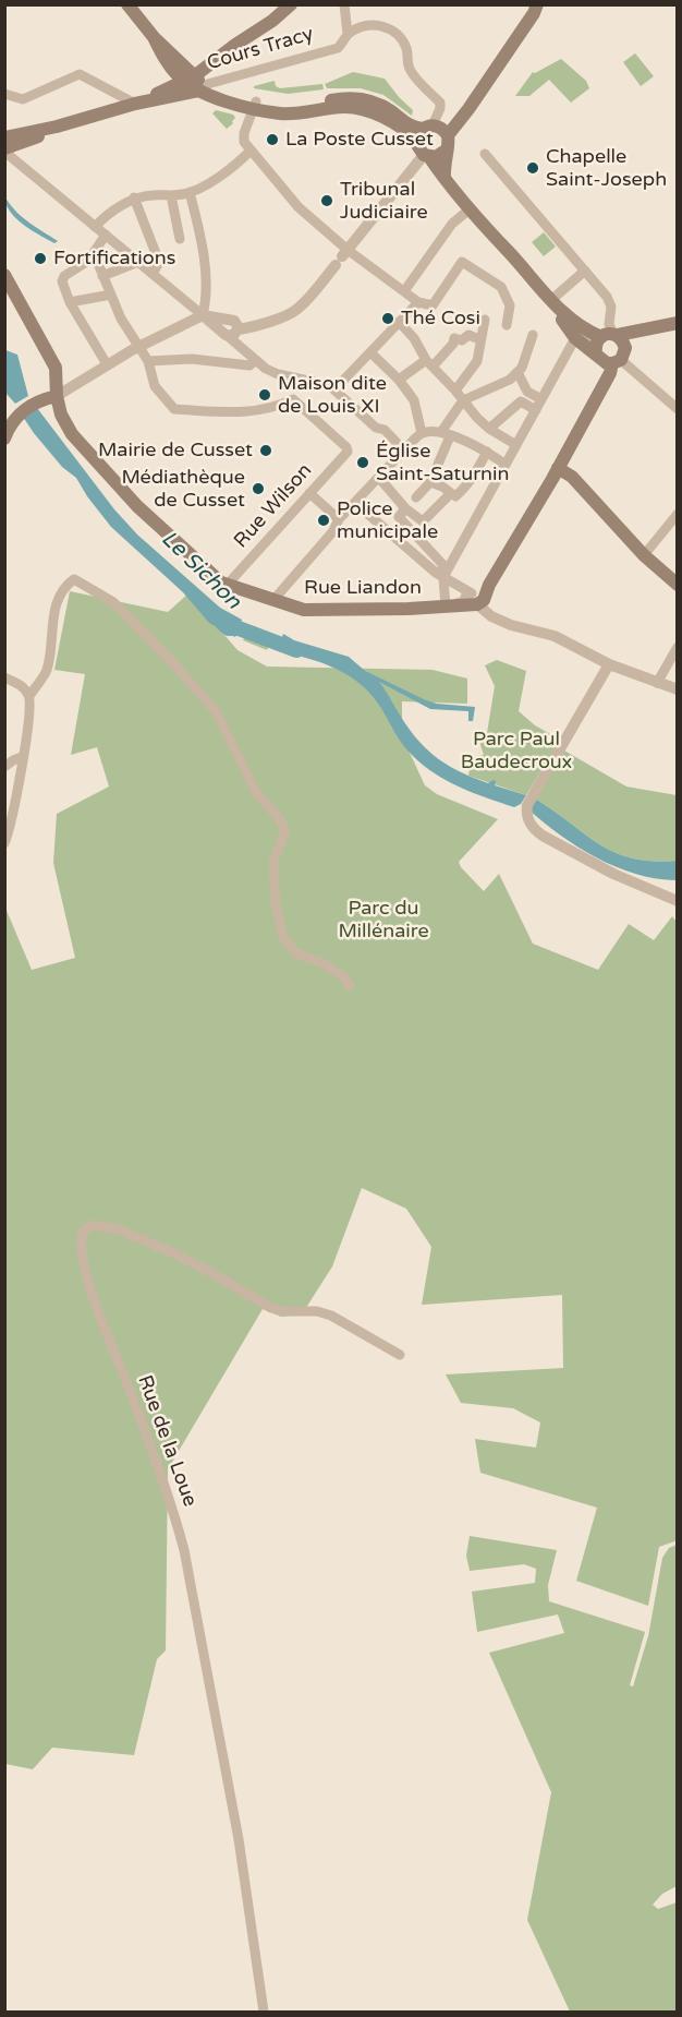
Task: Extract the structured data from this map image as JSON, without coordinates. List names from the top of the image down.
{
  "streets": {
    "main road": ["Cours Tracy", "Rue Liandon"],
    "street": ["Rue Wilson", "Rue de la Loue"]
  },
  "crossings": [
    ["Rue Wilson", "Rue Liandon"]
  ],
  "water": ["Le Sichon"],
  "parks": ["Parc Paul Baudecroux", "Parc du Millénaire"],
  "places": [
    "La Poste Cusset",
    "Chapelle Saint-Joseph",
    "Tribunal Judiciaire",
    "Fortifications",
    "Thé Cosi",
    "Maison dite de Louis XI",
    "Mairie de Cusset",
    "Église Saint-Saturnin",
    "Médiathèque de Cusset",
    "Police municipale"
  ]
}
